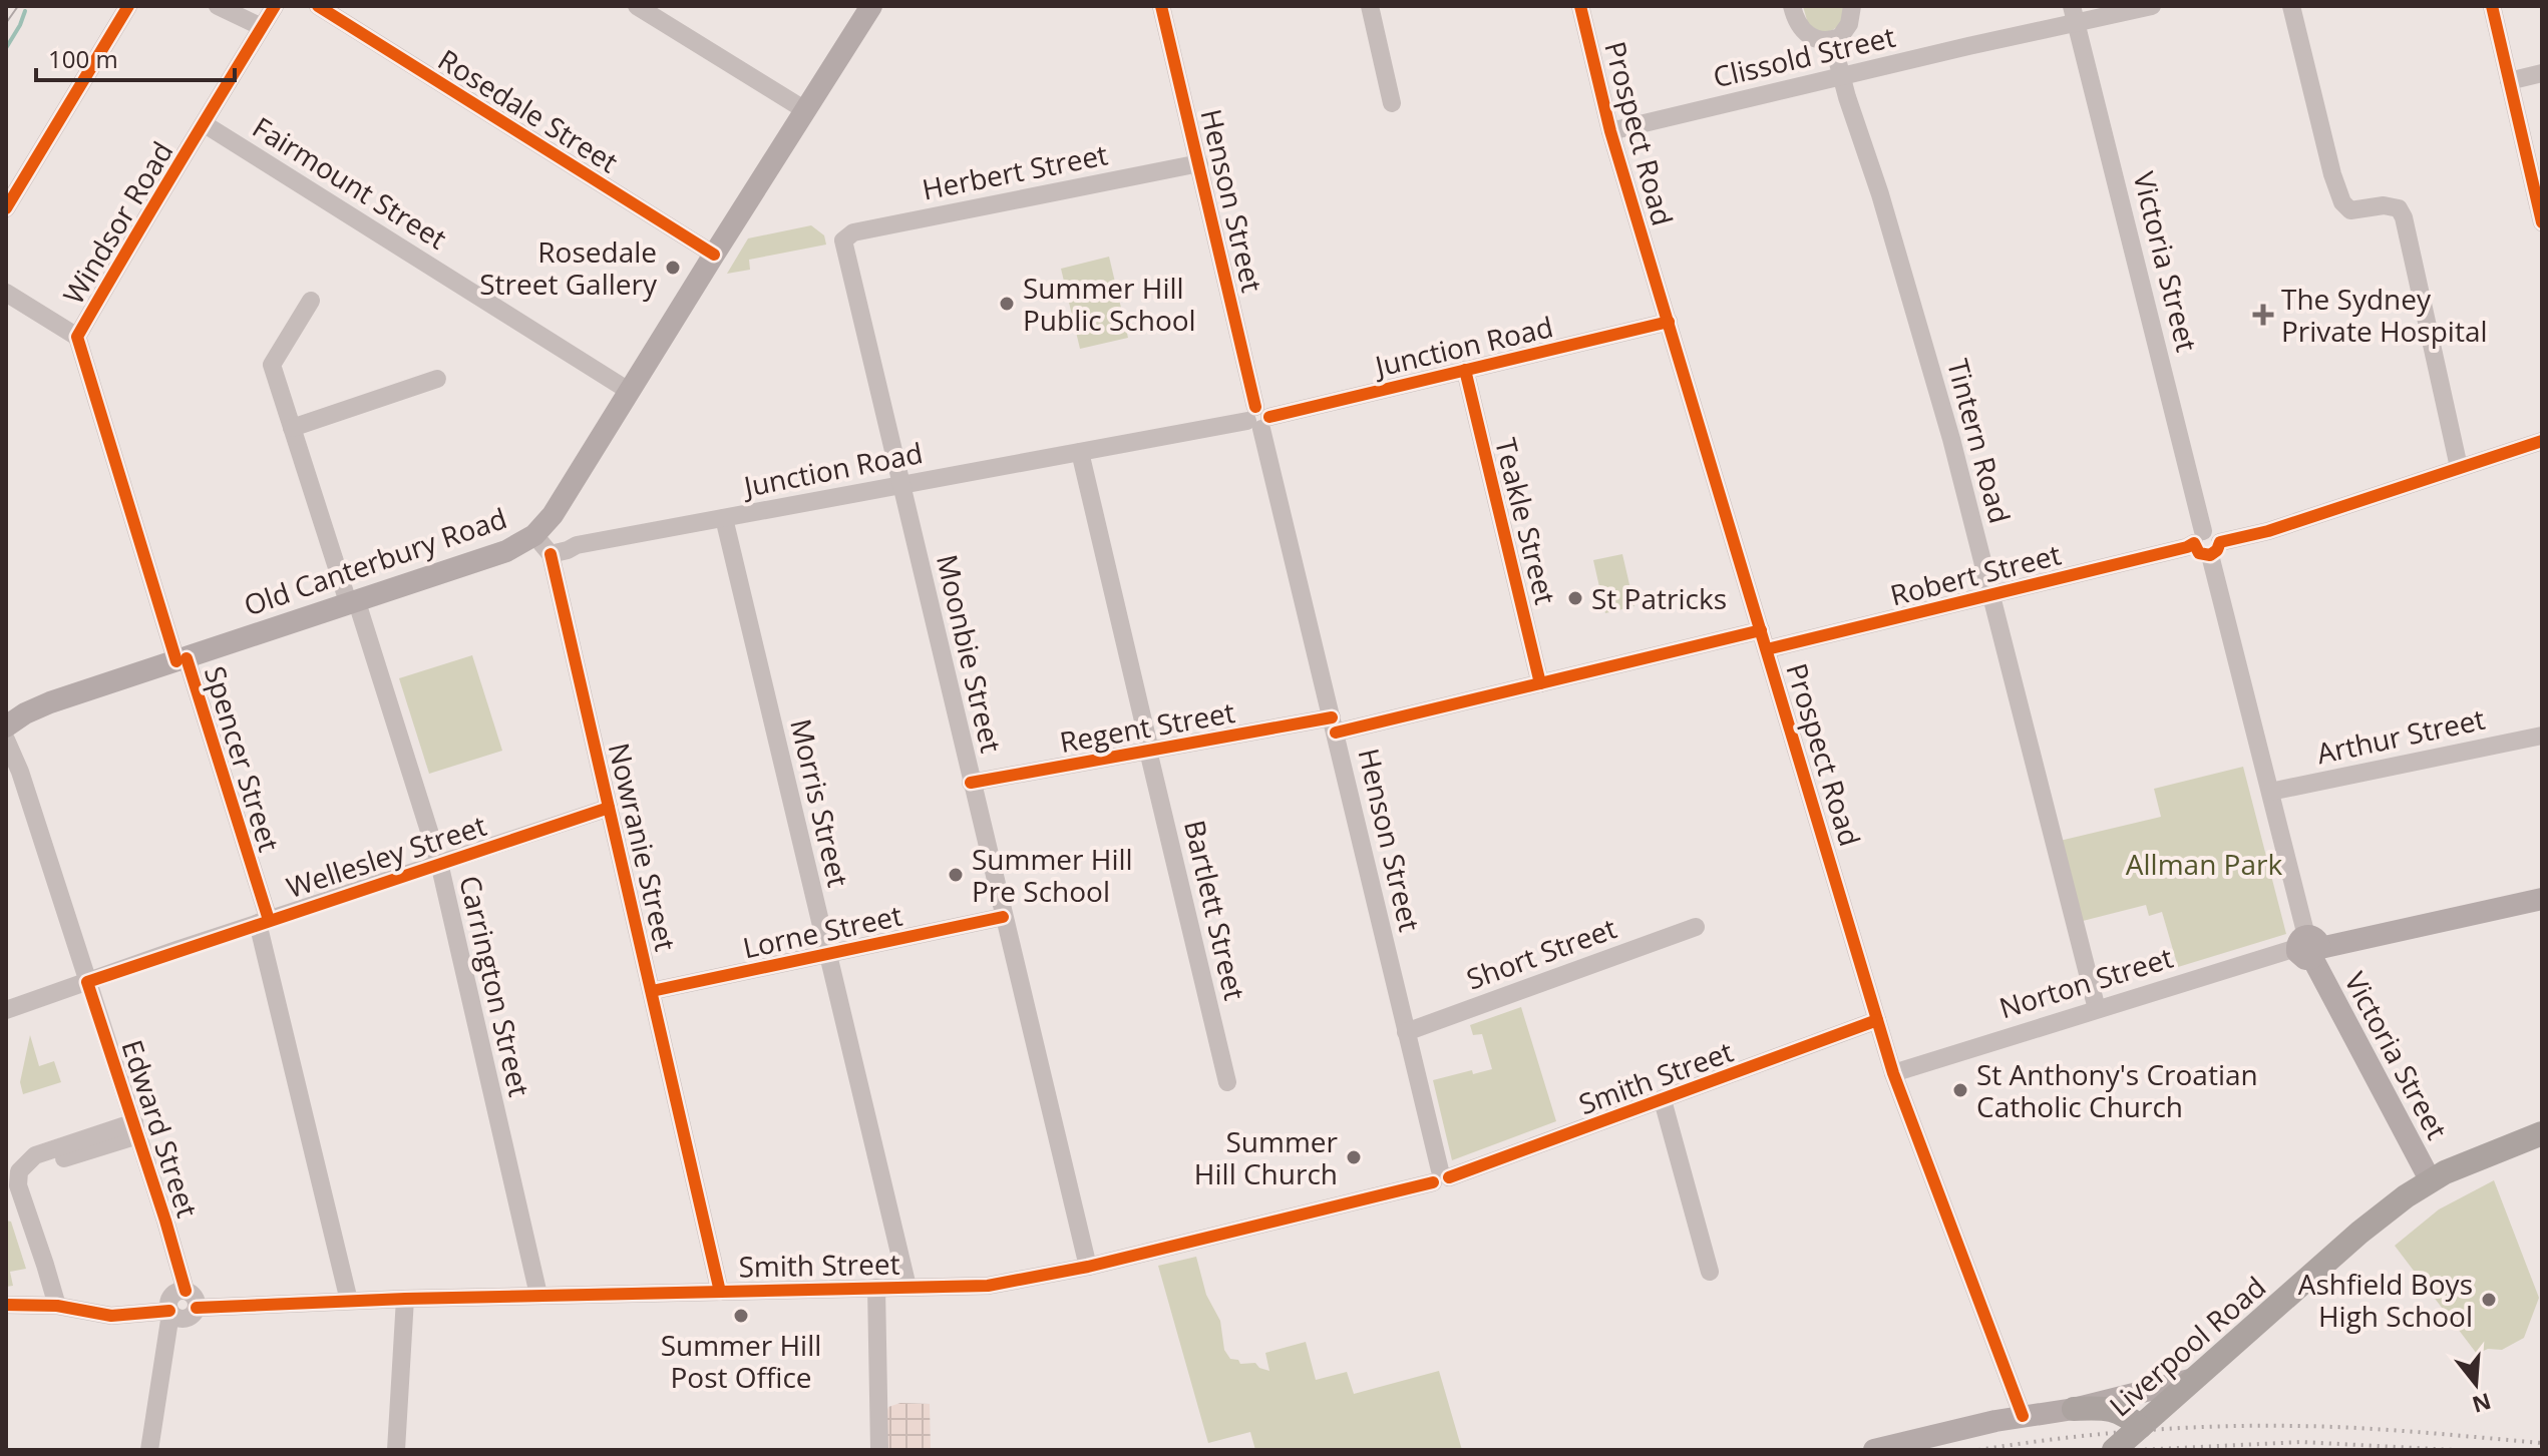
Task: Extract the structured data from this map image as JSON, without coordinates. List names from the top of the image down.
{
  "streets": {
    "highway": ["Liverpool Road"],
    "main road": ["Victoria Street", "Old Canterbury Road", "Norton Street"],
    "street": [
      "Clissold Street",
      "Rosedale Street",
      "Prospect Road",
      "Herbert Street",
      "Fairmount Street",
      "Henson Street",
      "Windsor Road",
      "Junction Road",
      "Tintern Road",
      "Teakle Street",
      "Robert Street",
      "Moonbie Street",
      "Regent Street",
      "Arthur Street",
      "Spencer Street",
      "Morris Street",
      "Nowranie Street",
      "Wellesley Street",
      "Bartlett Street",
      "Lorne Street",
      "Short Street",
      "Carrington Street",
      "Smith Street",
      "Edward Street"
    ]
  },
  "crossings": [
    ["Clissold Street", "Prospect Road"],
    ["Clissold Street", "Victoria Street"],
    ["Clissold Street", "Tintern Road"],
    ["Rosedale Street", "Old Canterbury Road"],
    ["Prospect Road", "Junction Road"],
    ["Prospect Road", "Robert Street"],
    ["Prospect Road", "Regent Street"],
    ["Prospect Road", "Norton Street"],
    ["Prospect Road", "Smith Street"],
    ["Herbert Street", "Henson Street"],
    ["Herbert Street", "Moonbie Street"],
    ["Fairmount Street", "Windsor Road"],
    ["Fairmount Street", "Old Canterbury Road"],
    ["Henson Street", "Junction Road"],
    ["Henson Street", "Regent Street"],
    ["Henson Street", "Short Street"],
    ["Henson Street", "Smith Street"],
    ["Windsor Road", "Old Canterbury Road"],
    ["Windsor Road", "Spencer Street"],
    ["Victoria Street", "Robert Street"],
    ["Victoria Street", "Arthur Street"],
    ["Victoria Street", "Norton Street"],
    ["Victoria Street", "Liverpool Road"],
    ["Junction Road", "Teakle Street"],
    ["Junction Road", "Old Canterbury Road"],
    ["Junction Road", "Moonbie Street"],
    ["Junction Road", "Morris Street"],
    ["Junction Road", "Nowranie Street"],
    ["Junction Road", "Bartlett Street"],
    ["Tintern Road", "Robert Street"],
    ["Tintern Road", "Norton Street"],
    ["Teakle Street", "Regent Street"],
    ["Old Canterbury Road", "Spencer Street"],
    ["Old Canterbury Road", "Nowranie Street"],
    ["Old Canterbury Road", "Carrington Street"],
    ["Moonbie Street", "Regent Street"],
    ["Moonbie Street", "Lorne Street"],
    ["Moonbie Street", "Smith Street"],
    ["Regent Street", "Bartlett Street"],
    ["Spencer Street", "Wellesley Street"],
    ["Spencer Street", "Smith Street"],
    ["Morris Street", "Lorne Street"],
    ["Morris Street", "Smith Street"],
    ["Nowranie Street", "Wellesley Street"],
    ["Nowranie Street", "Lorne Street"],
    ["Nowranie Street", "Smith Street"],
    ["Wellesley Street", "Carrington Street"],
    ["Wellesley Street", "Edward Street"],
    ["Carrington Street", "Smith Street"],
    ["Smith Street", "Edward Street"]
  ],
  "parks": ["Allman Park"],
  "places": {
    "other": [
      "Rosedale Street Gallery",
      "Summer Hill Public School",
      "St Patricks",
      "Summer Hill Pre School",
      "St Anthony's Croatian Catholic Church",
      "Summer Hill Church",
      "Ashfield Boys High School",
      "Summer Hill Post Office"
    ],
    "health": ["The Sydney Private Hospital"]
  },
  "scale_bar": "100 m",
  "north": "bottom"
}
